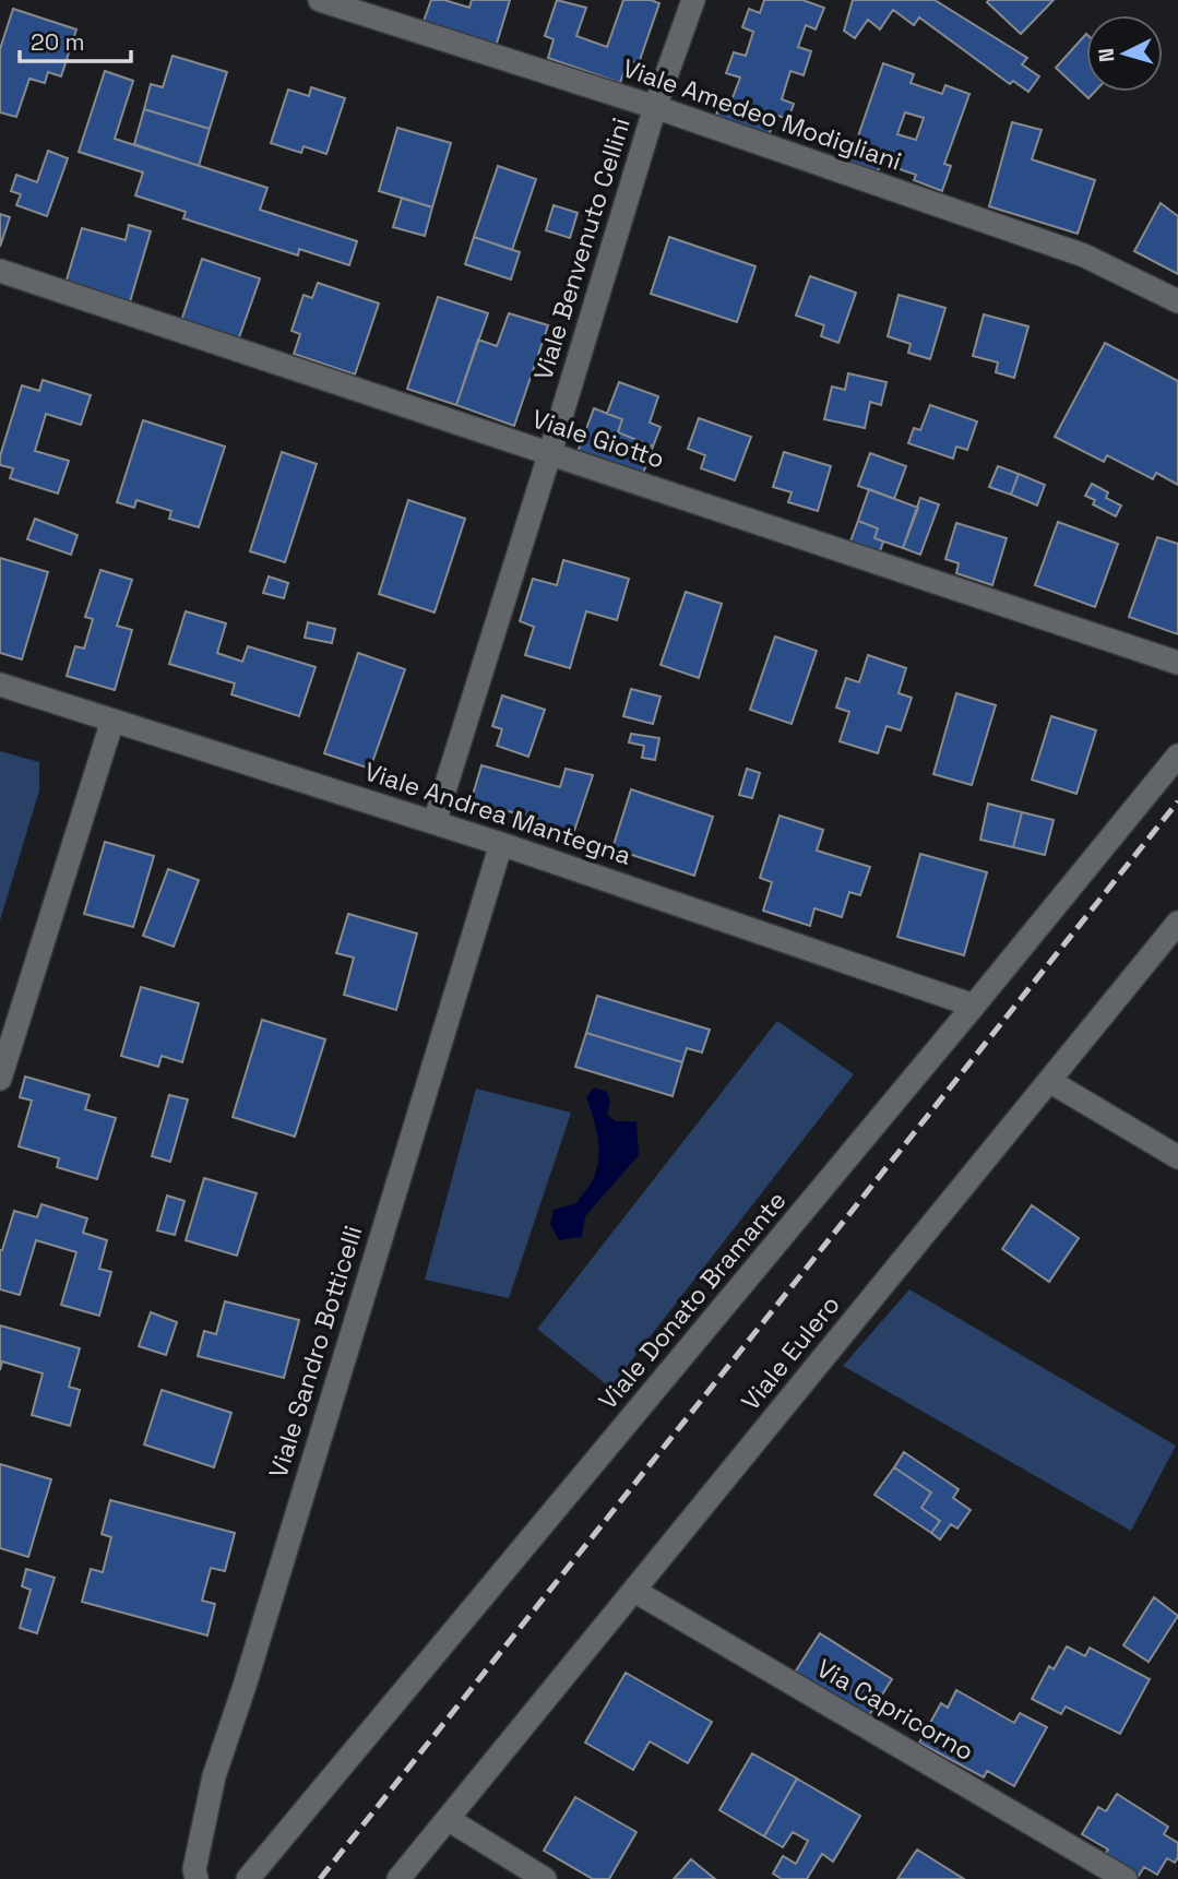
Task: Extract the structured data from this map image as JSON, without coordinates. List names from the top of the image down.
{
  "streets": {
    "street": [
      "Viale Amedeo Modigliani",
      "Viale Benvenuto Cellini",
      "Viale Giotto",
      "Viale Andrea Mantegna",
      "Viale Donato Bramante",
      "Viale Sandro Botticelli",
      "Viale Eulero",
      "Via Capricorno"
    ]
  },
  "crossings": [
    ["Viale Amedeo Modigliani", "Viale Benvenuto Cellini"],
    ["Viale Benvenuto Cellini", "Viale Giotto"],
    ["Viale Benvenuto Cellini", "Viale Andrea Mantegna"],
    ["Viale Andrea Mantegna", "Viale Donato Bramante"],
    ["Viale Andrea Mantegna", "Viale Sandro Botticelli"],
    ["Viale Eulero", "Via Capricorno"]
  ],
  "scale_bar": "20 m",
  "north": "left"
}
